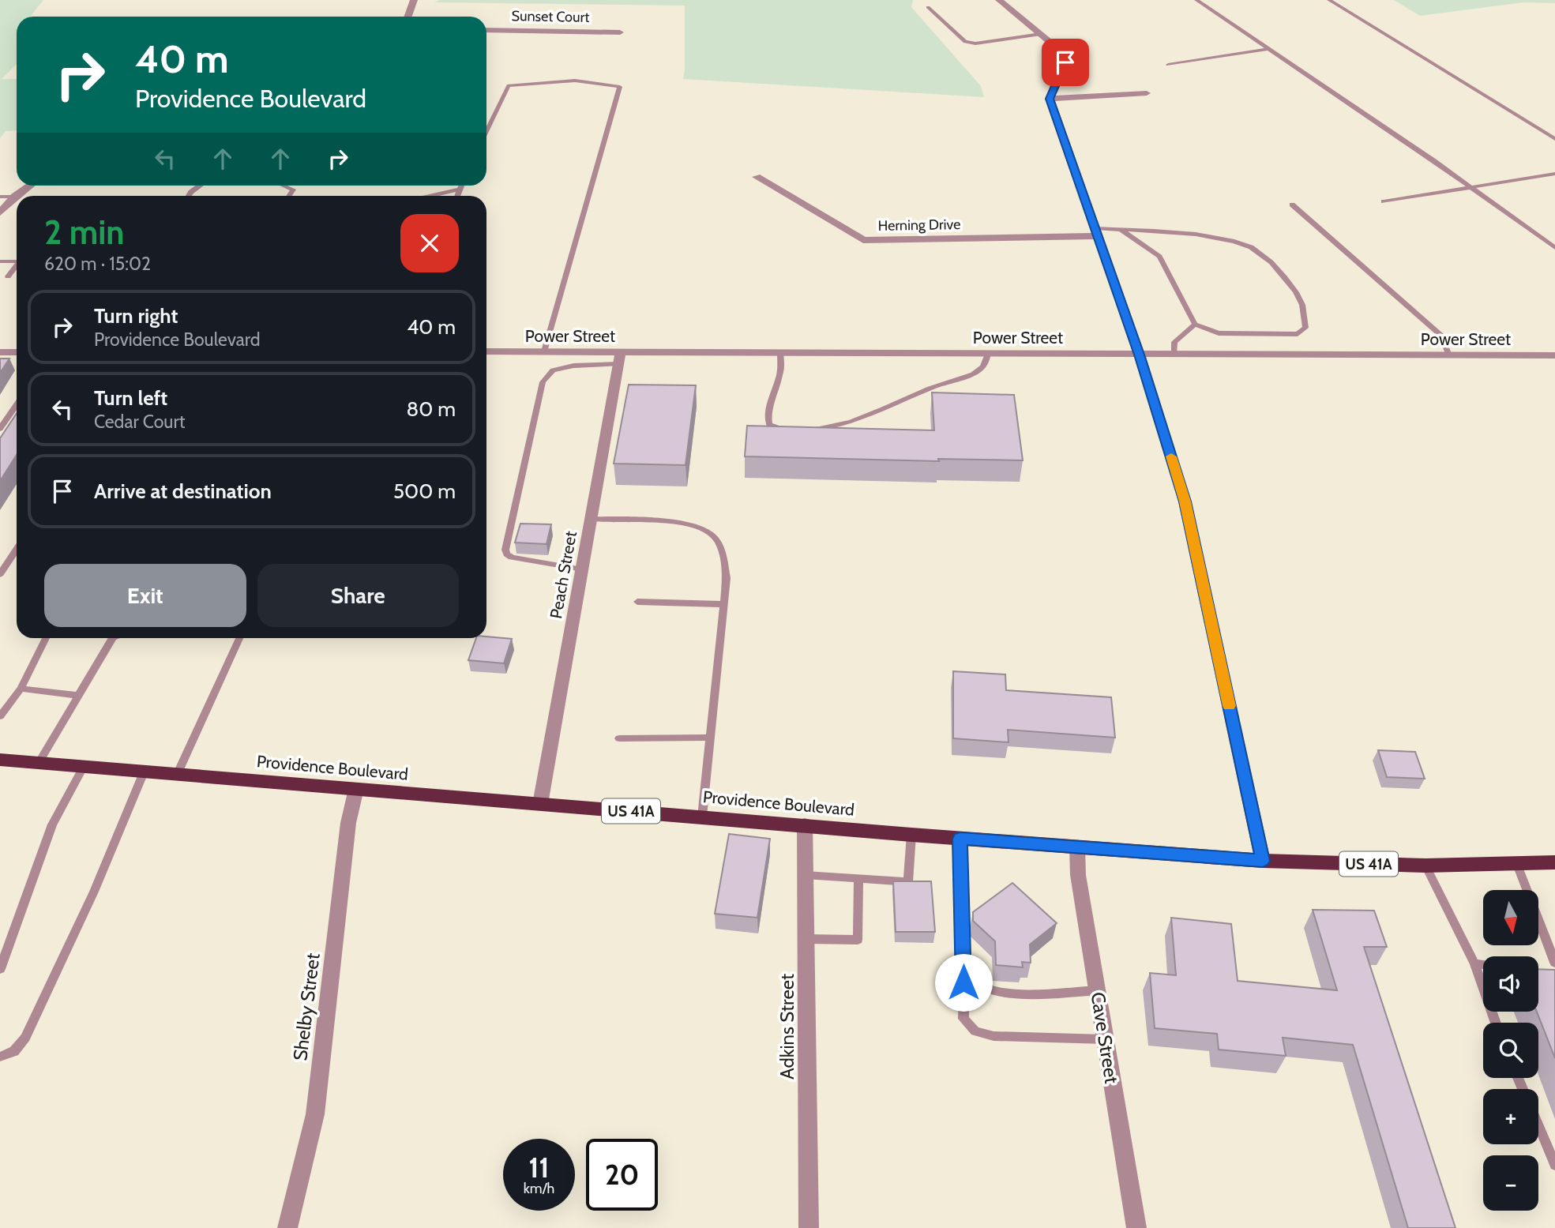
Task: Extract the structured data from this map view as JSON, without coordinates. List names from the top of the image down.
{
  "streets": {
    "highway": ["Providence Boulevard", "US 41A"],
    "street": [
      "Sunset Court",
      "Herning Drive",
      "Power Street",
      "Peach Street",
      "Shelby Street",
      "Adkins Street",
      "Cave Street"
    ]
  },
  "crossings": [
    ["Power Street", "Peach Street"],
    ["Peach Street", "Providence Boulevard"],
    ["Providence Boulevard", "Shelby Street"],
    ["Providence Boulevard", "Adkins Street"],
    ["Providence Boulevard", "Cave Street"]
  ],
  "north": "bottom",
  "page": {
    "turn": ["40 m", "Providence Boulevard"],
    "heading": ["2 min", "620 m · 15:02"],
    "list": [
      {
        "name": "Turn right",
        "note": "Providence Boulevard",
        "value": "40 m"
      },
      {
        "name": "Turn left",
        "note": "Cedar Court",
        "value": "80 m"
      },
      {
        "name": "Arrive at destination",
        "value": "500 m"
      }
    ],
    "buttons": ["Exit", "Share"],
    "map_buttons": ["+", "−"],
    "speed": "11 km/h",
    "limit": "20"
  }
}
